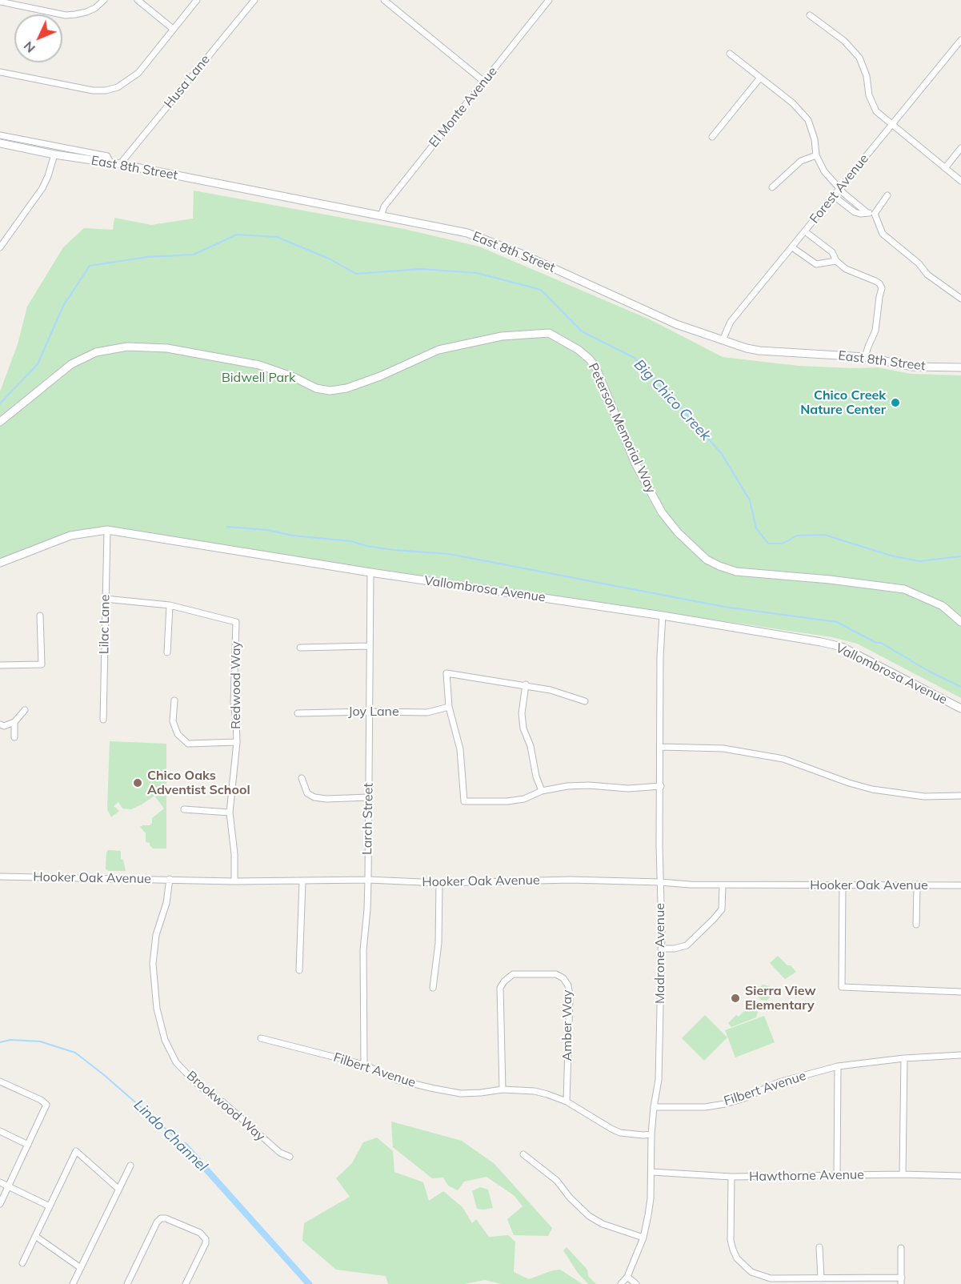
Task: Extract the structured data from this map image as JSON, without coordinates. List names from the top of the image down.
{
  "streets": {
    "street": [
      "Husa Lane",
      "El Monte Avenue",
      "East 8th Street",
      "Forest Avenue",
      "Peterson Memorial Way",
      "Vallombrosa Avenue",
      "Lilac Lane",
      "Redwood Way",
      "Joy Lane",
      "Larch Street",
      "Hooker Oak Avenue",
      "Madrone Avenue",
      "Amber Way",
      "Filbert Avenue",
      "Brookwood Way",
      "Hawthorne Avenue"
    ]
  },
  "crossings": [
    ["Husa Lane", "East 8th Street"],
    ["El Monte Avenue", "East 8th Street"],
    ["East 8th Street", "Forest Avenue"],
    ["Vallombrosa Avenue", "Lilac Lane"],
    ["Vallombrosa Avenue", "Larch Street"],
    ["Vallombrosa Avenue", "Madrone Avenue"],
    ["Lilac Lane", "Redwood Way"],
    ["Redwood Way", "Hooker Oak Avenue"],
    ["Joy Lane", "Larch Street"],
    ["Larch Street", "Hooker Oak Avenue"],
    ["Larch Street", "Filbert Avenue"],
    ["Hooker Oak Avenue", "Madrone Avenue"],
    ["Hooker Oak Avenue", "Brookwood Way"],
    ["Madrone Avenue", "Filbert Avenue"],
    ["Madrone Avenue", "Hawthorne Avenue"],
    ["Amber Way", "Filbert Avenue"]
  ],
  "water": ["Big Chico Creek", "Lindo Channel"],
  "parks": ["Bidwell Park"],
  "places": ["Chico Creek Nature Center", "Chico Oaks Adventist School", "Sierra View Elementary"],
  "north": "bottom left"
}
